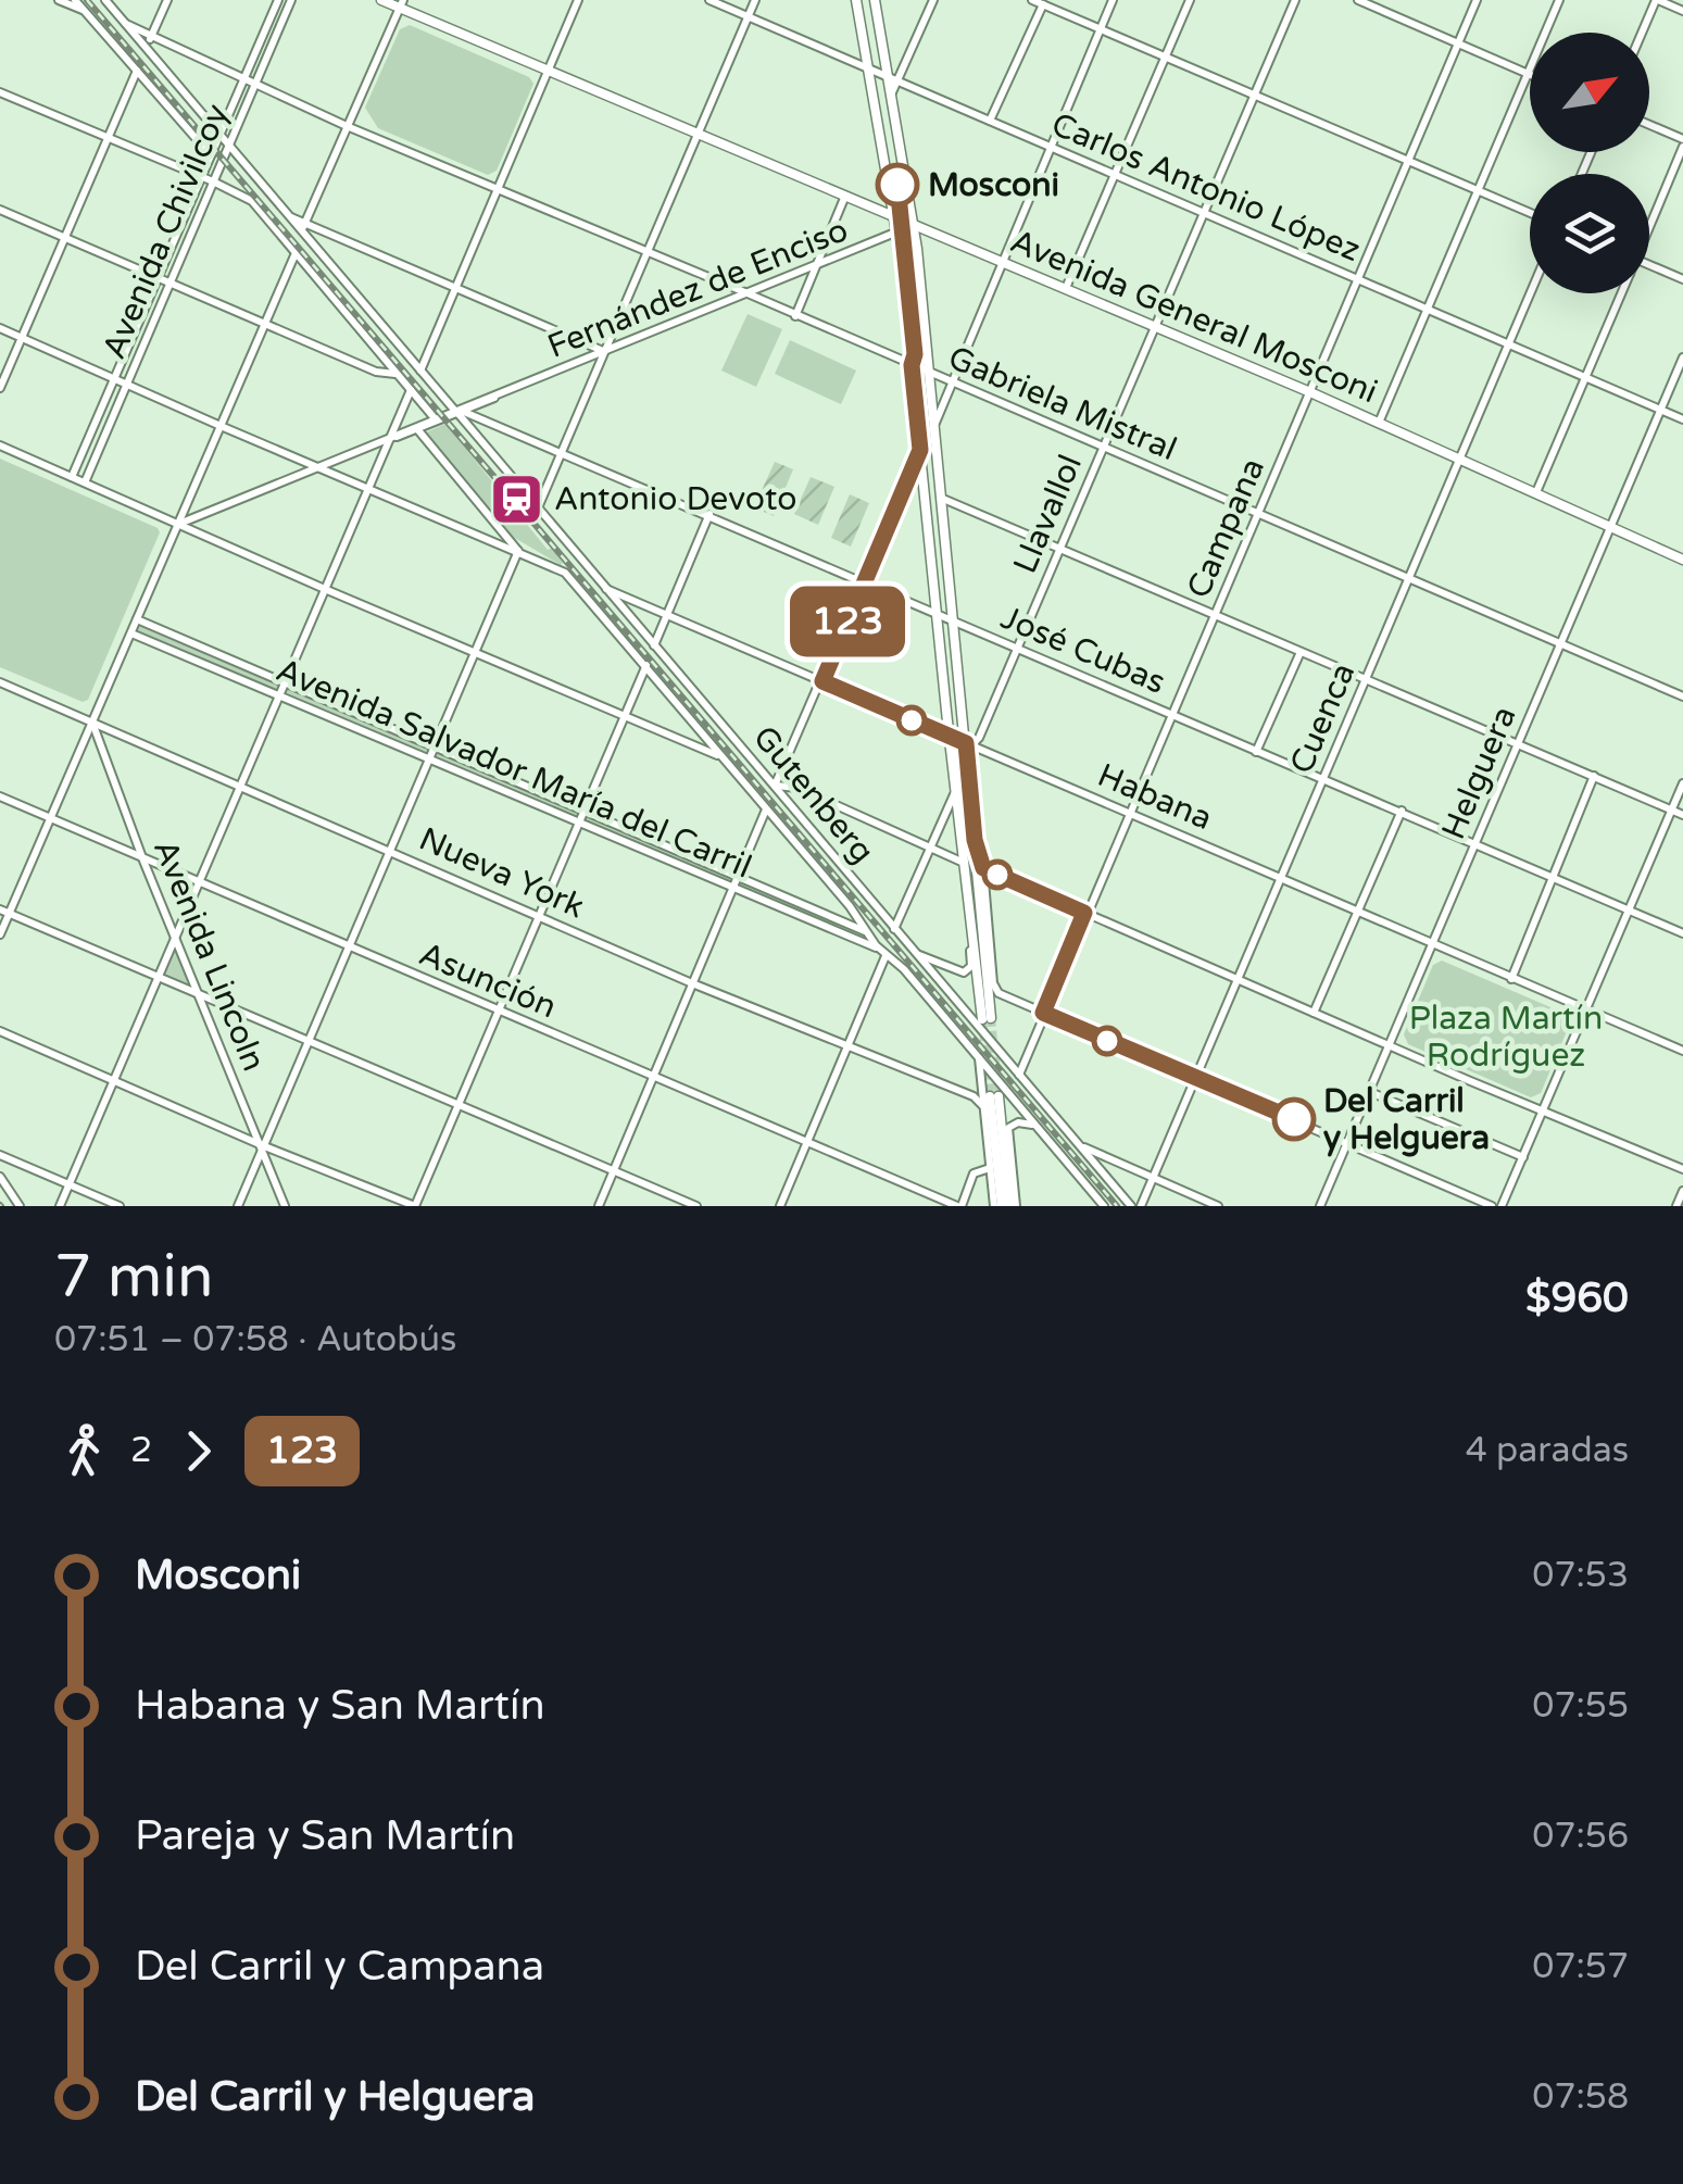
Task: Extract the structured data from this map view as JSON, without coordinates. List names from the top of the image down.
{
  "streets": {
    "main road": ["Avenida General Mosconi"],
    "street": [
      "Carlos Antonio López",
      "Avenida Chivilcoy",
      "Fernández de Enciso",
      "Gabriela Mistral",
      "Llavallol",
      "Campana",
      "José Cubas",
      "Cuenca",
      "Avenida Salvador María del Carril",
      "Helguera",
      "Gutenberg",
      "Habana",
      "Nueva York",
      "Avenida Lincoln",
      "Asunción"
    ]
  },
  "crossings": [
    ["Carlos Antonio López", "Llavallol"],
    ["Carlos Antonio López", "Campana"],
    ["Carlos Antonio López", "Cuenca"],
    ["Carlos Antonio López", "Helguera"],
    ["Avenida Chivilcoy", "Gabriela Mistral"],
    ["Fernández de Enciso", "Avenida General Mosconi"],
    ["Fernández de Enciso", "Gabriela Mistral"],
    ["Fernández de Enciso", "José Cubas"],
    ["Fernández de Enciso", "Gutenberg"],
    ["Avenida General Mosconi", "Llavallol"],
    ["Avenida General Mosconi", "Campana"],
    ["Avenida General Mosconi", "Cuenca"],
    ["Avenida General Mosconi", "Helguera"],
    ["Gabriela Mistral", "Llavallol"],
    ["Gabriela Mistral", "Campana"],
    ["Gabriela Mistral", "Cuenca"],
    ["Gabriela Mistral", "Helguera"],
    ["Llavallol", "José Cubas"],
    ["Llavallol", "Habana"],
    ["Campana", "José Cubas"],
    ["Campana", "Gutenberg"],
    ["Campana", "Habana"],
    ["José Cubas", "Cuenca"],
    ["José Cubas", "Helguera"],
    ["José Cubas", "Gutenberg"],
    ["Cuenca", "Habana"],
    ["Avenida Salvador María del Carril", "Gutenberg"],
    ["Helguera", "Habana"],
    ["Gutenberg", "Habana"],
    ["Nueva York", "Avenida Lincoln"],
    ["Avenida Lincoln", "Asunción"]
  ],
  "parks": ["Plaza Martín Rodríguez"],
  "places": {
    "other": ["Mosconi", "Del Carril y Helguera"],
    "station": ["Antonio Devoto"]
  },
  "lines": ["bus line 123"],
  "north": "top right",
  "page": {
    "on_map": "123",
    "heading": ["7 min", "07:51 – 07:58 · Autobús", "$960"],
    "legs": ["2", "123", "4 paradas"],
    "list": [
      {
        "name": "Mosconi",
        "value": "07:53"
      },
      {
        "name": "Habana y San Martín",
        "value": "07:55"
      },
      {
        "name": "Pareja y San Martín",
        "value": "07:56"
      },
      {
        "name": "Del Carril y Campana",
        "value": "07:57"
      },
      {
        "name": "Del Carril y Helguera",
        "value": "07:58"
      }
    ]
  }
}
